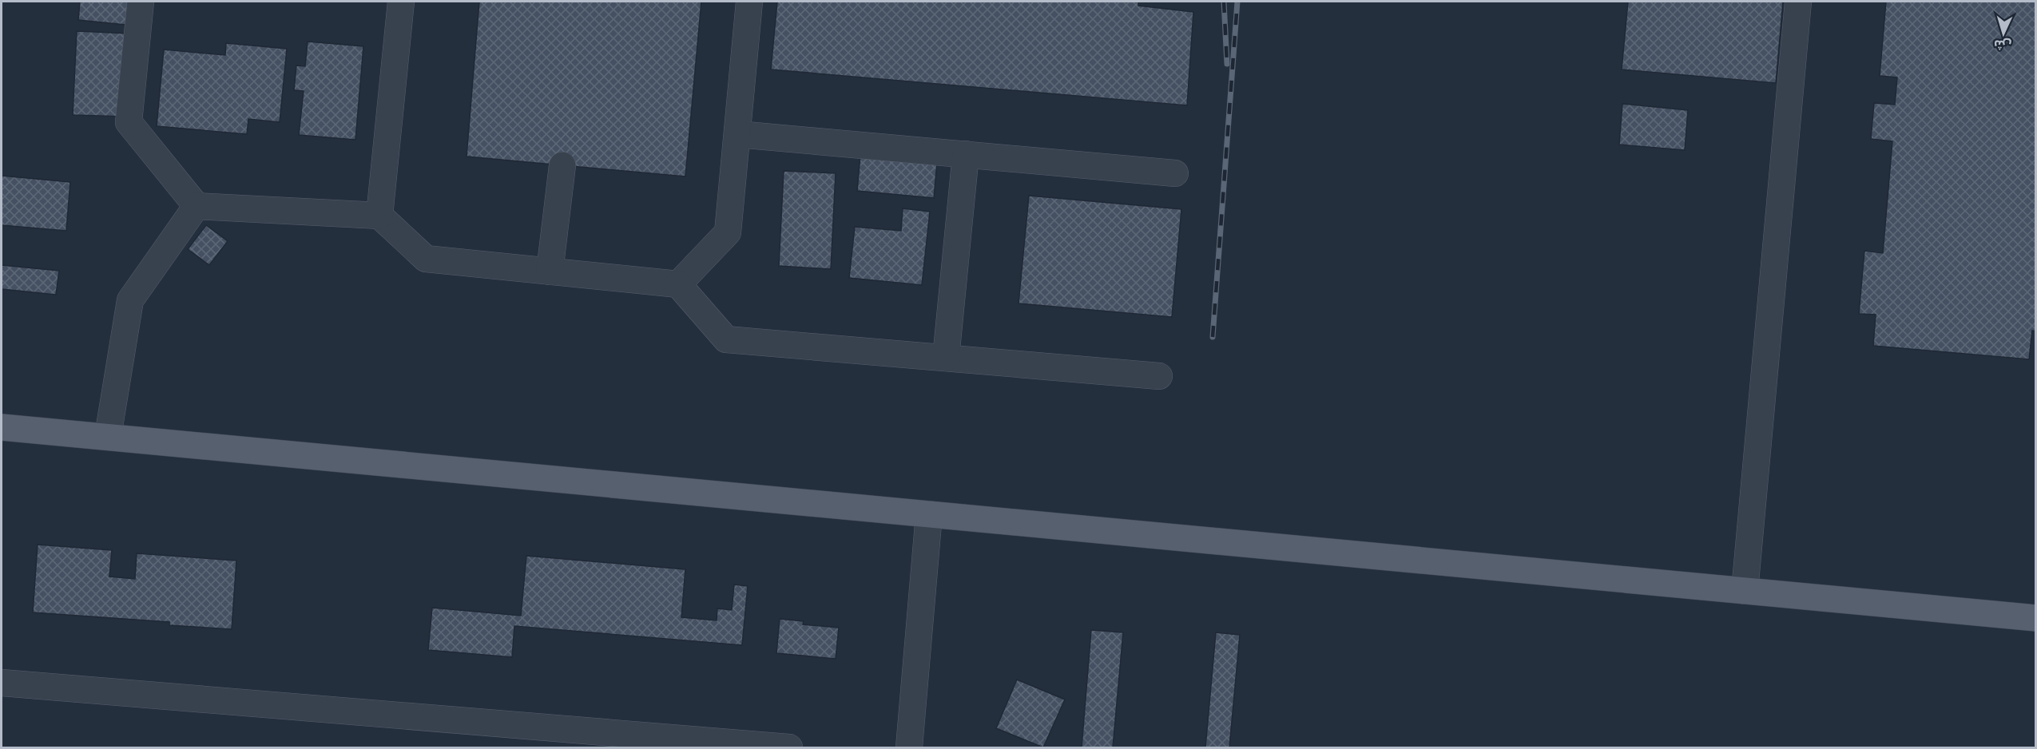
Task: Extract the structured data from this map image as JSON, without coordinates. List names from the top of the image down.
{
  "north": "bottom"
}
